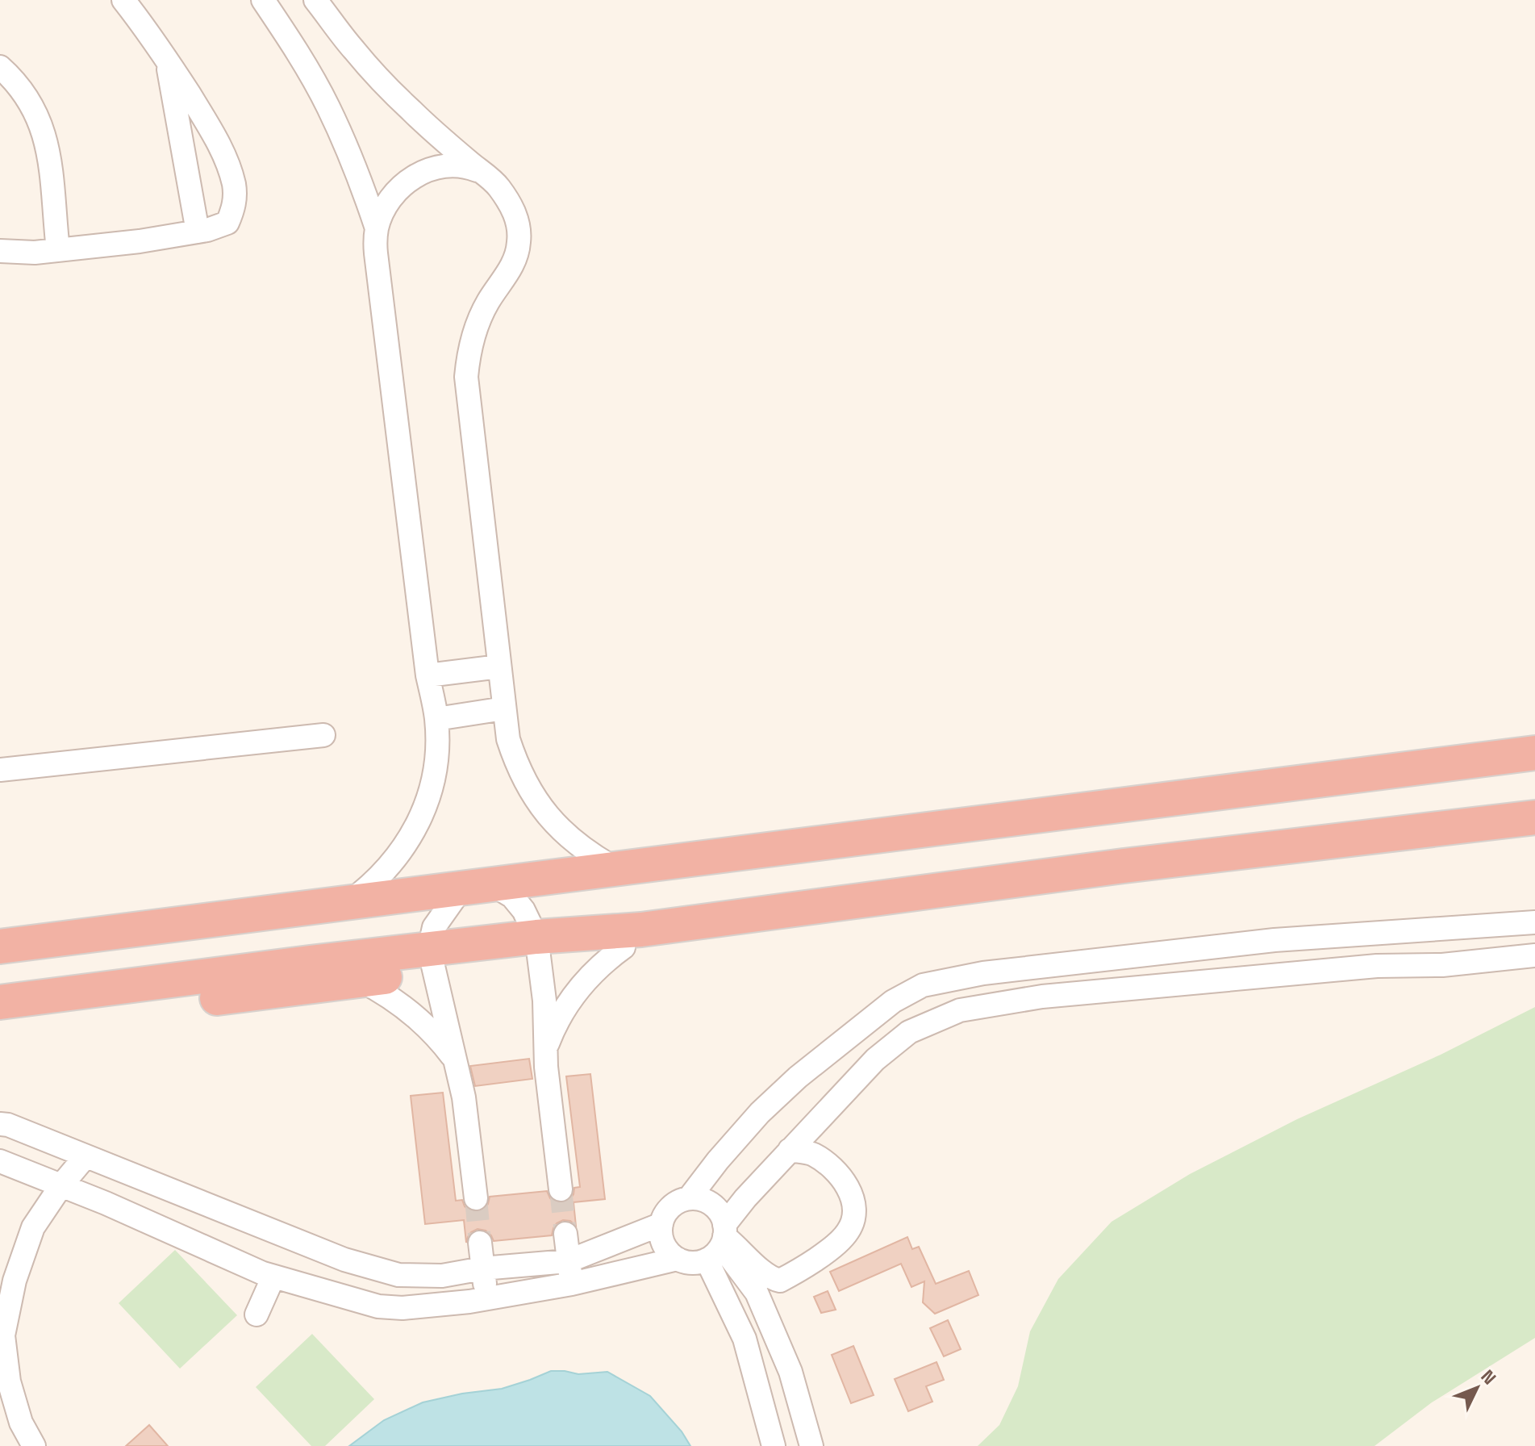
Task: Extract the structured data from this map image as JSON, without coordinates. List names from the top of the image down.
{
  "north": "top right"
}
